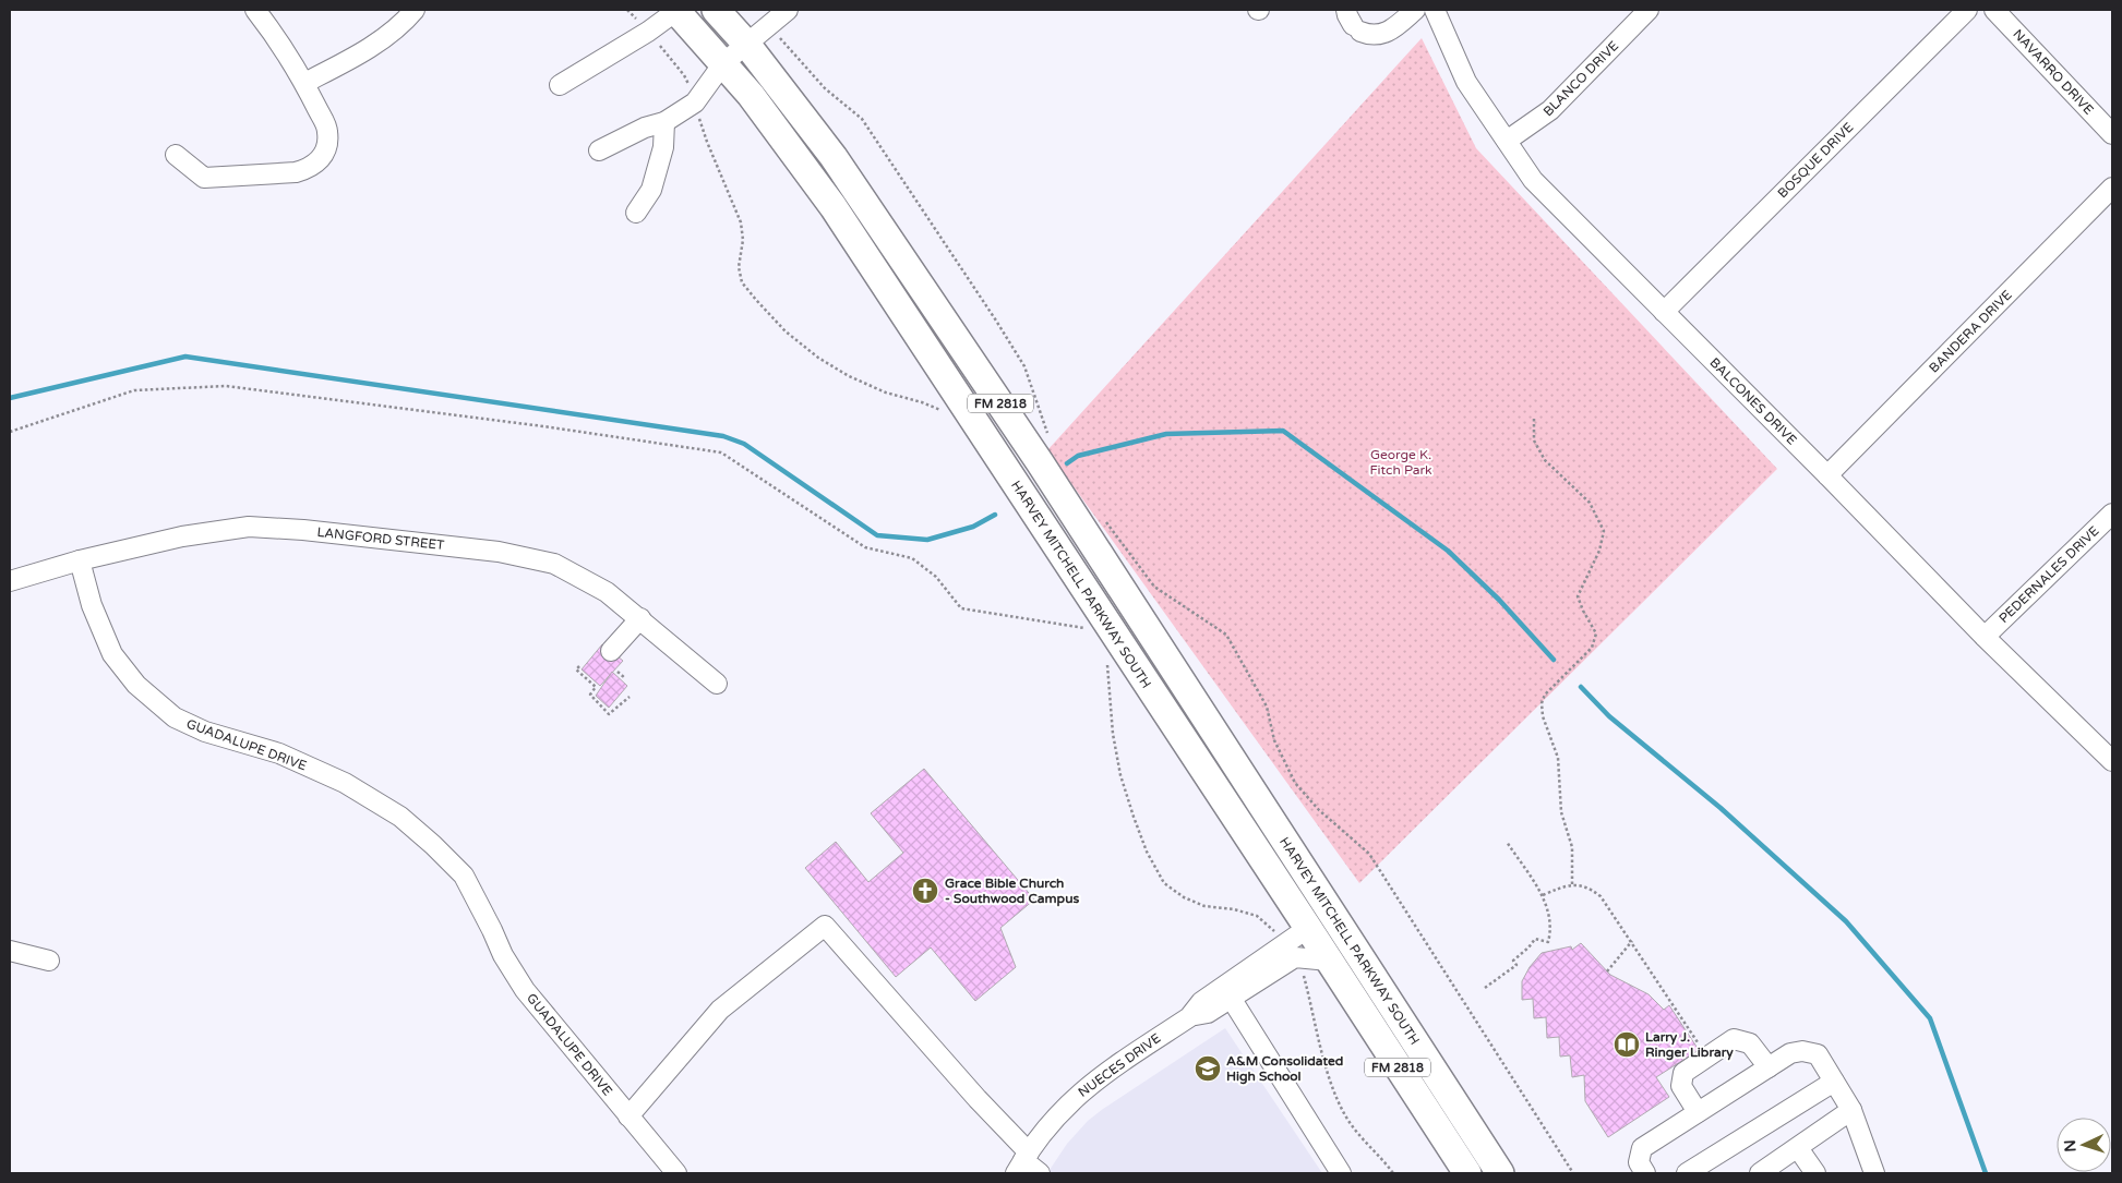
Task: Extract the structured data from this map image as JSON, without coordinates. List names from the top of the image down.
{
  "streets": {
    "highway": ["FM 2818", "HARVEY MITCHELL PARKWAY SOUTH"],
    "street": [
      "NAVARRO DRIVE",
      "BLANCO DRIVE",
      "BOSQUE DRIVE",
      "BANDERA DRIVE",
      "BALCONES DRIVE",
      "LANGFORD STREET",
      "PEDERNALES DRIVE",
      "GUADALUPE DRIVE",
      "NUECES DRIVE"
    ]
  },
  "crossings": [
    ["BLANCO DRIVE", "BALCONES DRIVE"],
    ["BOSQUE DRIVE", "BALCONES DRIVE"],
    ["BANDERA DRIVE", "BALCONES DRIVE"],
    ["BALCONES DRIVE", "PEDERNALES DRIVE"],
    ["LANGFORD STREET", "GUADALUPE DRIVE"],
    ["HARVEY MITCHELL PARKWAY SOUTH", "NUECES DRIVE"]
  ],
  "parks": ["George K. Fitch Park"],
  "places": {
    "church": ["Grace Bible Church - Southwood Campus"],
    "library": ["Larry J. Ringer Library"],
    "school or university": ["A&M Consolidated High School"]
  },
  "north": "left"
}
